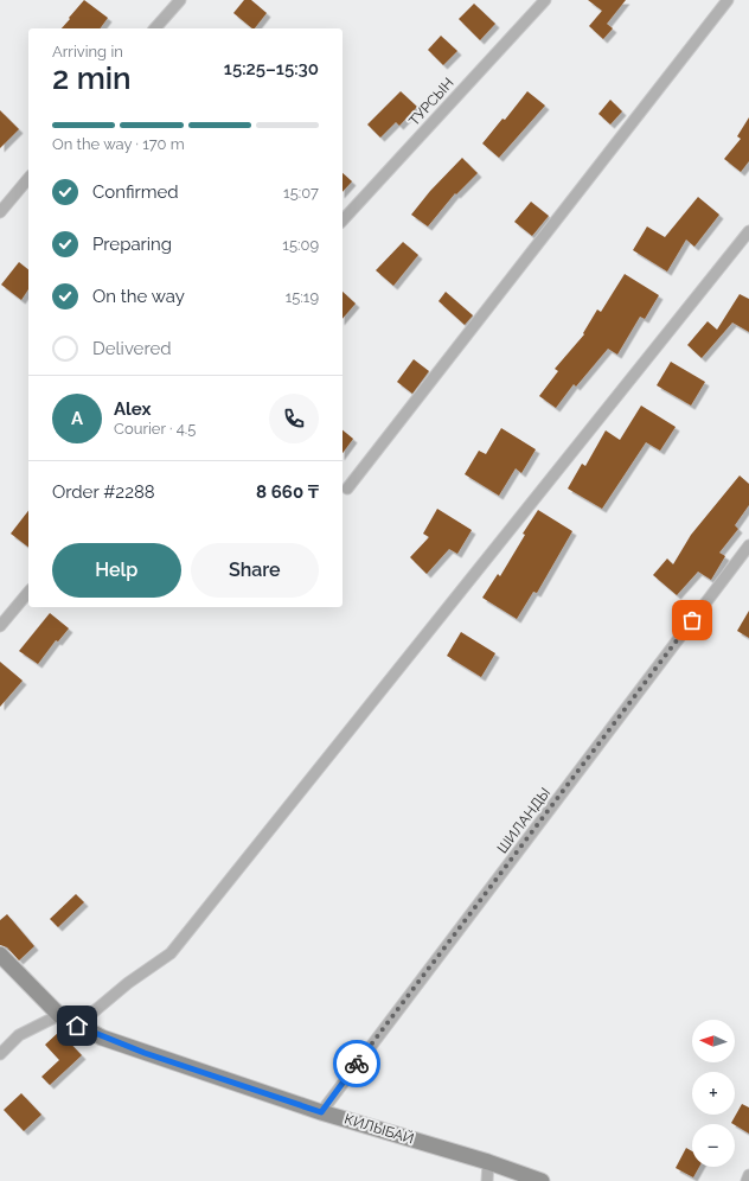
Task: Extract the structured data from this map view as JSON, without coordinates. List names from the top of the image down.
{
  "streets": {
    "street": ["ТУРСЫН", "ШИЛАНДЫ", "КИЛЫБАЙ"]
  },
  "crossings": [
    ["ШИЛАНДЫ", "КИЛЫБАЙ"]
  ],
  "north": "left",
  "page": {
    "heading": ["2 min", "Arriving in", "15:25–15:30"],
    "panel": [
      "Alex",
      "Courier · 4.5",
      "Order #2288",
      "8 660 ₸"
    ],
    "bar": "On the way · 170 m",
    "list": [
      ["Confirmed", "15:07"],
      ["Preparing", "15:09"],
      ["On the way", "15:19"],
      "Delivered"
    ],
    "round": "A",
    "buttons": ["Help", "Share"],
    "map_buttons": ["+", "−"]
  }
}
